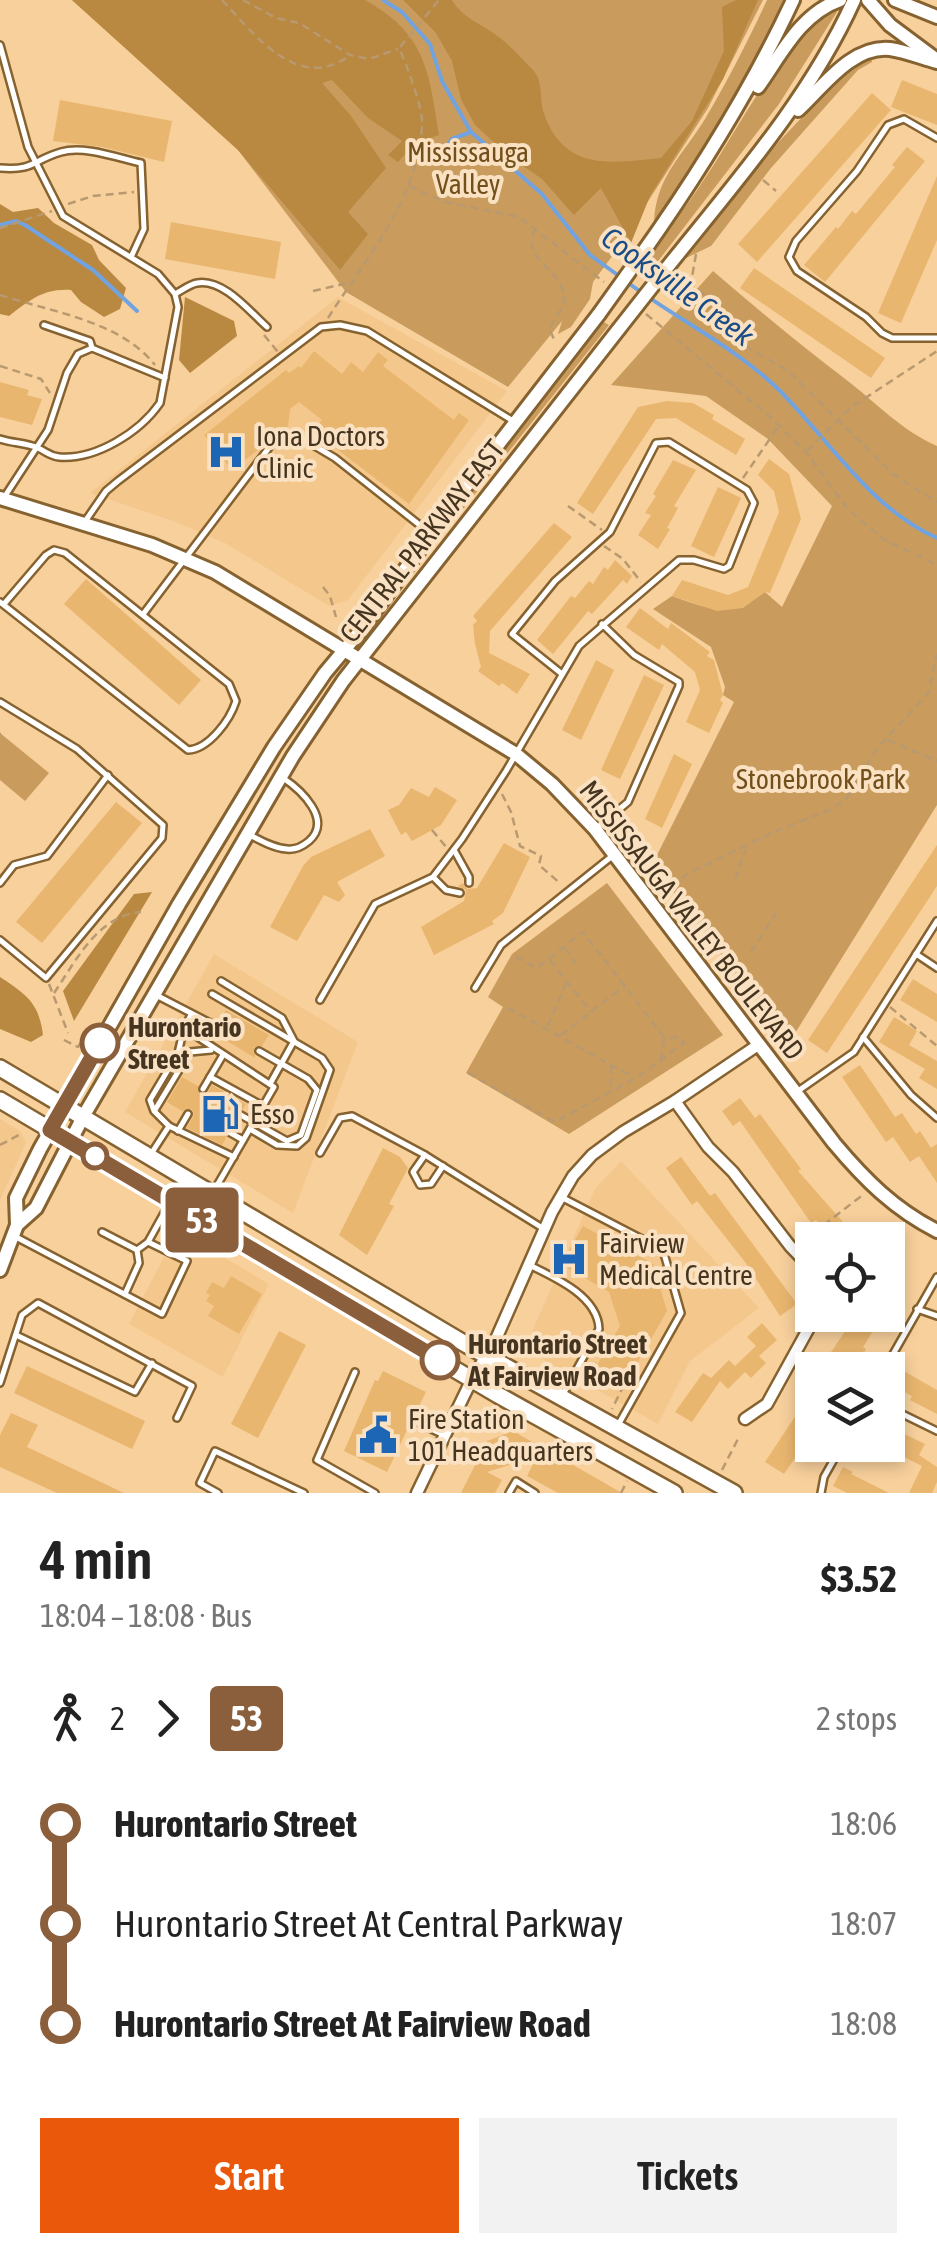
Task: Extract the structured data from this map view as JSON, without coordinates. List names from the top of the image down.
{
  "streets": {
    "street": ["CENTRAL PARKWAY EAST", "MISSISSAUGA VALLEY BOULEVARD"]
  },
  "crossings": [
    ["CENTRAL PARKWAY EAST", "MISSISSAUGA VALLEY BOULEVARD"]
  ],
  "water": ["Cooksville Creek"],
  "parks": ["Mississauga Valley", "Stonebrook Park"],
  "places": {
    "hospital": ["Iona Doctors Clinic", "Fairview Medical Centre"],
    "other": ["Hurontario Street", "Hurontario Street At Fairview Road"],
    "fuel station": ["Esso"],
    "public building": ["Fire Station 101 Headquarters"]
  },
  "lines": ["bus line 53"],
  "page": {
    "on_map": "53",
    "heading": ["4 min", "18:04 – 18:08 · Bus", "$3.52"],
    "legs": ["2", "53", "2 stops"],
    "list": [
      {
        "name": "Hurontario Street",
        "value": "18:06"
      },
      {
        "name": "Hurontario Street At Central Parkway",
        "value": "18:07"
      },
      {
        "name": "Hurontario Street At Fairview Road",
        "value": "18:08"
      }
    ],
    "buttons": ["Start", "Tickets"]
  }
}
